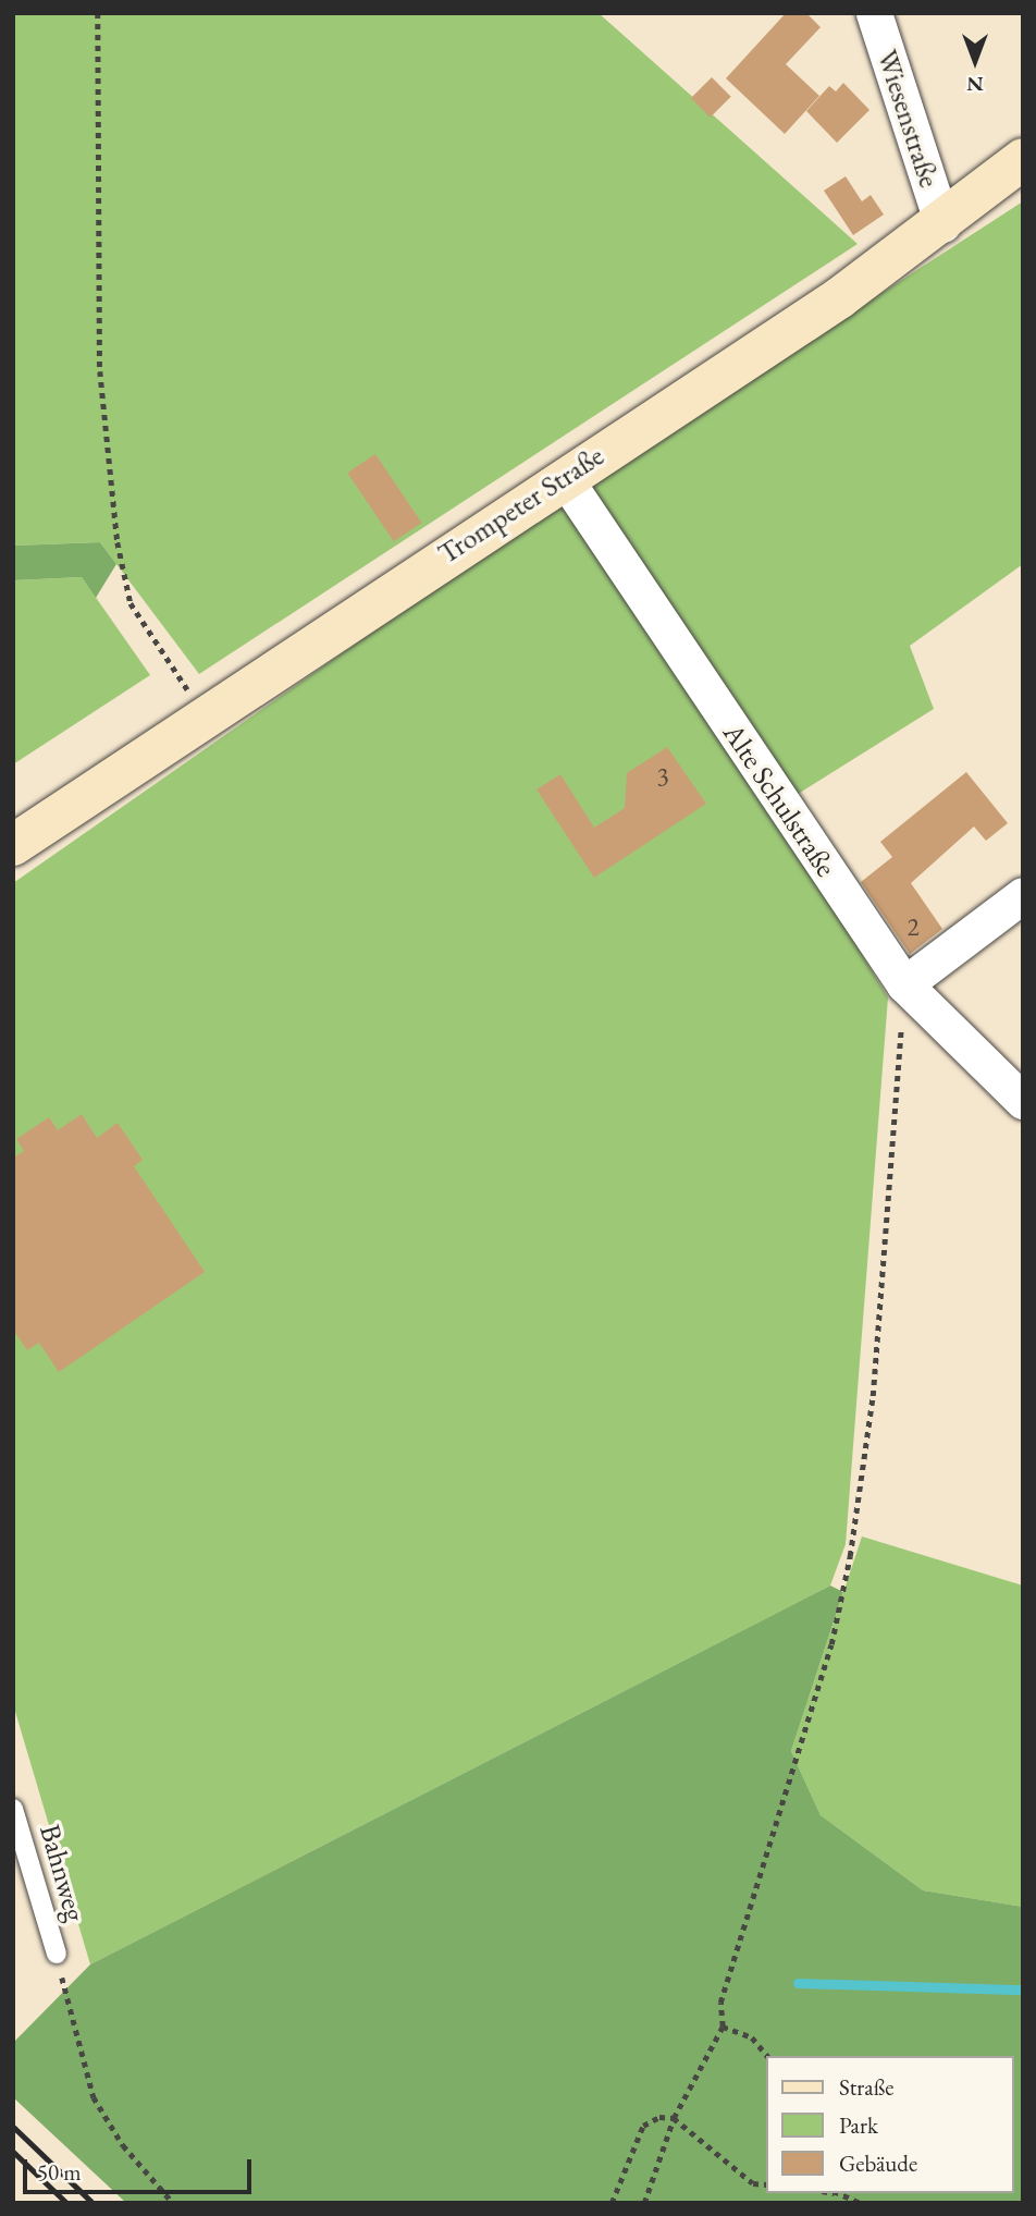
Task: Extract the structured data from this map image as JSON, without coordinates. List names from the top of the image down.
{
  "streets": {
    "main road": ["Trompeter Straße"],
    "street": ["Wiesenstraße", "Alte Schulstraße"],
    "lane": ["Bahnweg"]
  },
  "crossings": [
    ["Wiesenstraße", "Trompeter Straße"],
    ["Trompeter Straße", "Alte Schulstraße"]
  ],
  "house_numbers": ["3", "2"],
  "legend": ["Straße", "Park", "Gebäude"],
  "scale_bar": "50 m",
  "north": "bottom"
}
